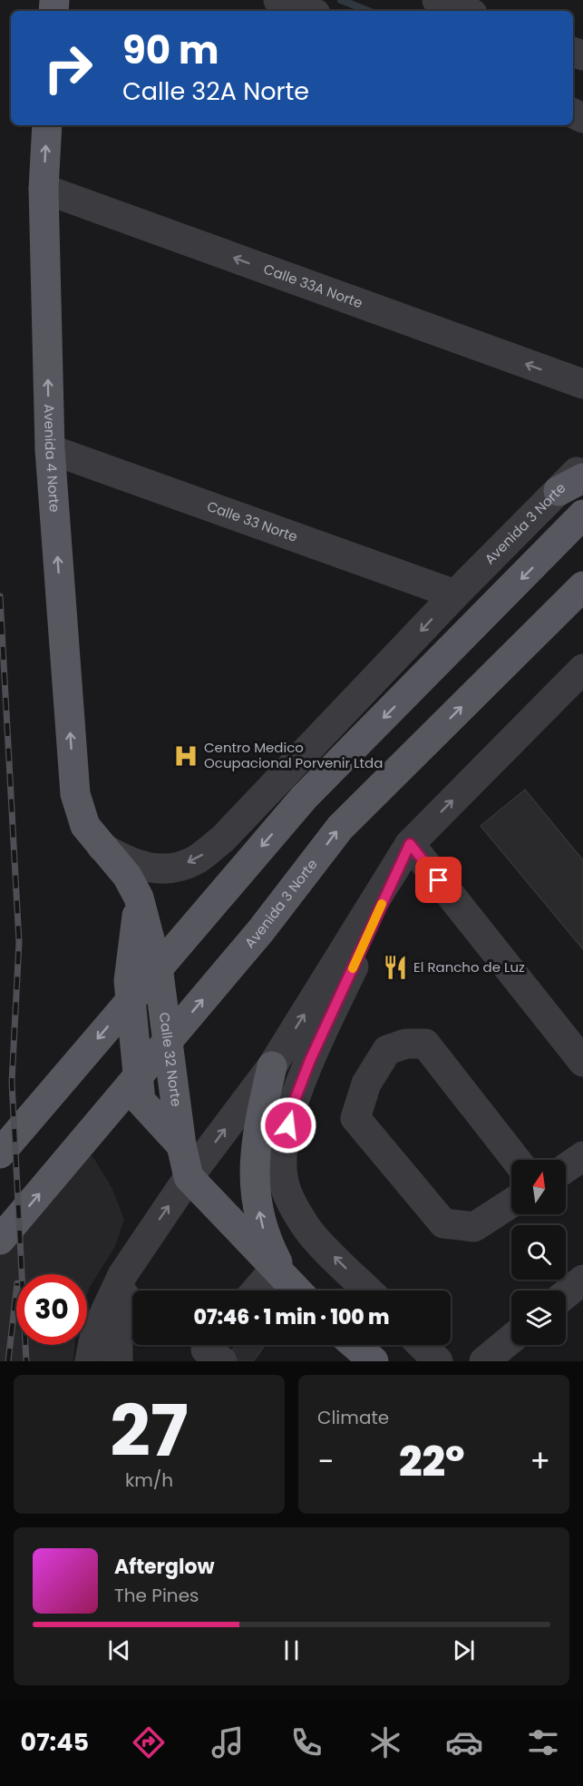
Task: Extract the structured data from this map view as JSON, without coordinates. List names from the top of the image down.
{
  "streets": {
    "main road": ["Avenida 4 Norte", "Avenida 3 Norte", "Calle 32 Norte"],
    "street": ["Calle 33A Norte", "Calle 33 Norte"]
  },
  "crossings": [
    ["Calle 33A Norte", "Avenida 4 Norte"],
    ["Avenida 4 Norte", "Calle 33 Norte"],
    ["Avenida 4 Norte", "Calle 32 Norte"],
    ["Calle 33 Norte", "Avenida 3 Norte"],
    ["Avenida 3 Norte", "Calle 32 Norte"]
  ],
  "one_way": ["Calle 33A Norte", "Avenida 4 Norte"],
  "places": {
    "hospital": ["Centro Medico Ocupacional Porvenir Ltda"],
    "restaurant": ["El Rancho de Luz"]
  },
  "north": "top",
  "page": {
    "turn": ["90 m", "Calle 32A Norte"],
    "limit": "30",
    "trip": "07:46 · 1 min · 100 m",
    "tile": [
      ["27", "km/h"],
      "Climate"
    ],
    "heat": ["−", "22°", "+"],
    "song": ["Afterglow", "The Pines"],
    "tabs": "07:45"
  }
}
